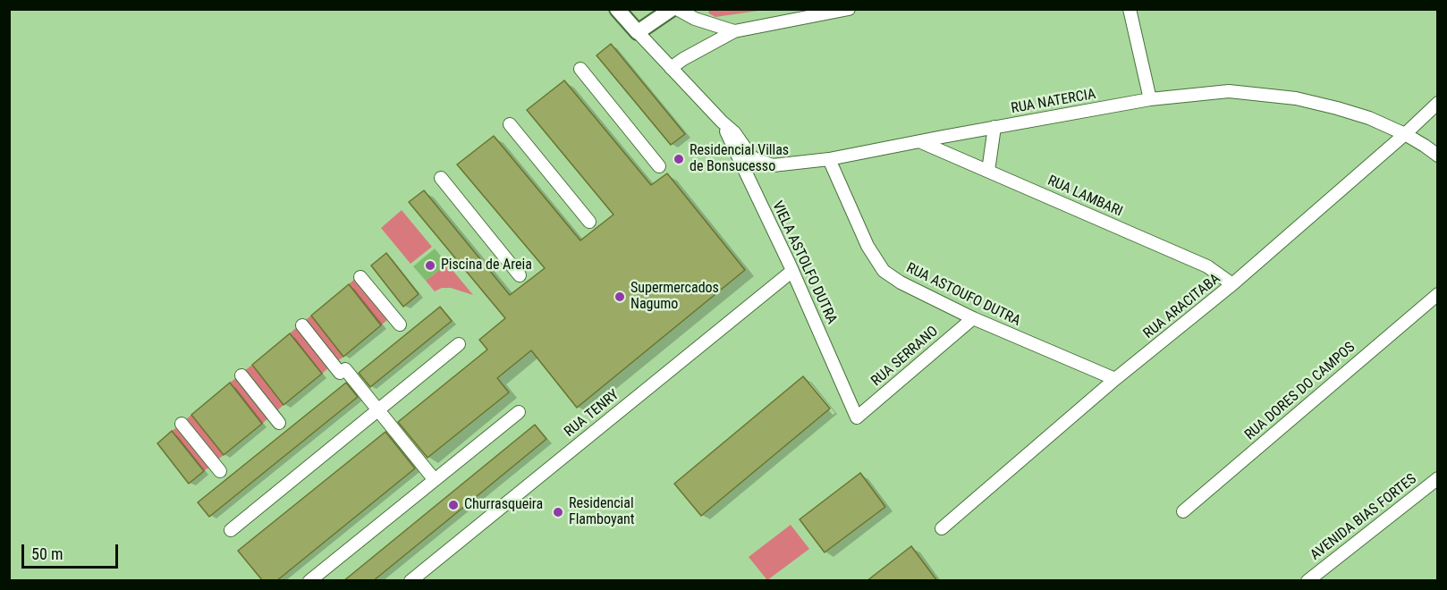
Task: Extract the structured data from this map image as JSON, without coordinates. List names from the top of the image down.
{
  "streets": {
    "street": [
      "RUA NATERCIA",
      "RUA LAMBARI",
      "VIELA ASTOLFO DUTRA",
      "RUA ASTOUFO DUTRA",
      "RUA ARACITABA",
      "RUA SERRANO",
      "RUA DORES DO CAMPOS",
      "RUA TENRY",
      "AVENIDA BIAS FORTES"
    ]
  },
  "crossings": [
    ["RUA NATERCIA", "RUA LAMBARI"],
    ["RUA NATERCIA", "VIELA ASTOLFO DUTRA"],
    ["RUA NATERCIA", "RUA ASTOUFO DUTRA"],
    ["RUA NATERCIA", "RUA ARACITABA"],
    ["RUA LAMBARI", "RUA ARACITABA"],
    ["VIELA ASTOLFO DUTRA", "RUA SERRANO"],
    ["VIELA ASTOLFO DUTRA", "RUA TENRY"],
    ["RUA ASTOUFO DUTRA", "RUA ARACITABA"],
    ["RUA ASTOUFO DUTRA", "RUA SERRANO"]
  ],
  "places": [
    "Residencial Villas de Bonsucesso",
    "Piscina de Areia",
    "Supermercados Nagumo",
    "Churrasqueira",
    "Residencial Flamboyant"
  ],
  "scale_bar": "50 m"
}
